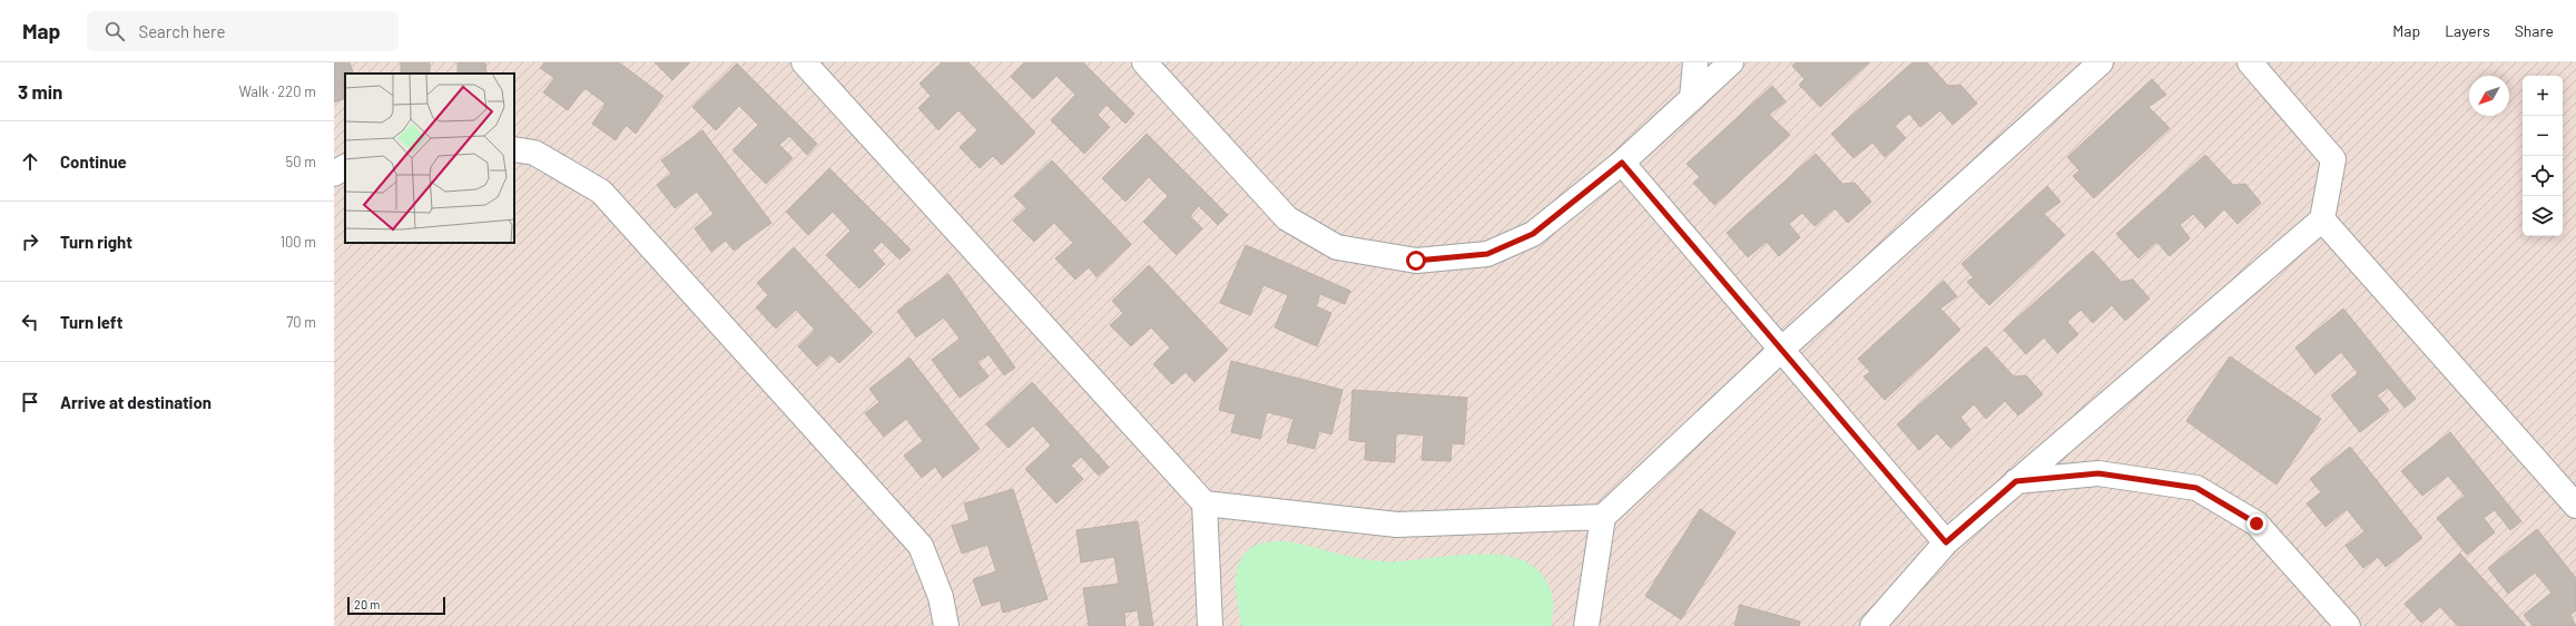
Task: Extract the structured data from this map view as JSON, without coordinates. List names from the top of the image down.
{
  "scale_bar": "20 m",
  "north": "bottom left",
  "page": {
    "header": "Map",
    "search": "Search here",
    "nav": ["Map", "Layers", "Share"],
    "heading": ["3 min", "Walk · 220 m"],
    "map_buttons": ["+", "−"],
    "list": [
      ["Continue", "50 m"],
      ["Turn right", "100 m"],
      ["Turn left", "70 m"],
      "Arrive at destination"
    ],
    "scale": "20 m"
  }
}
